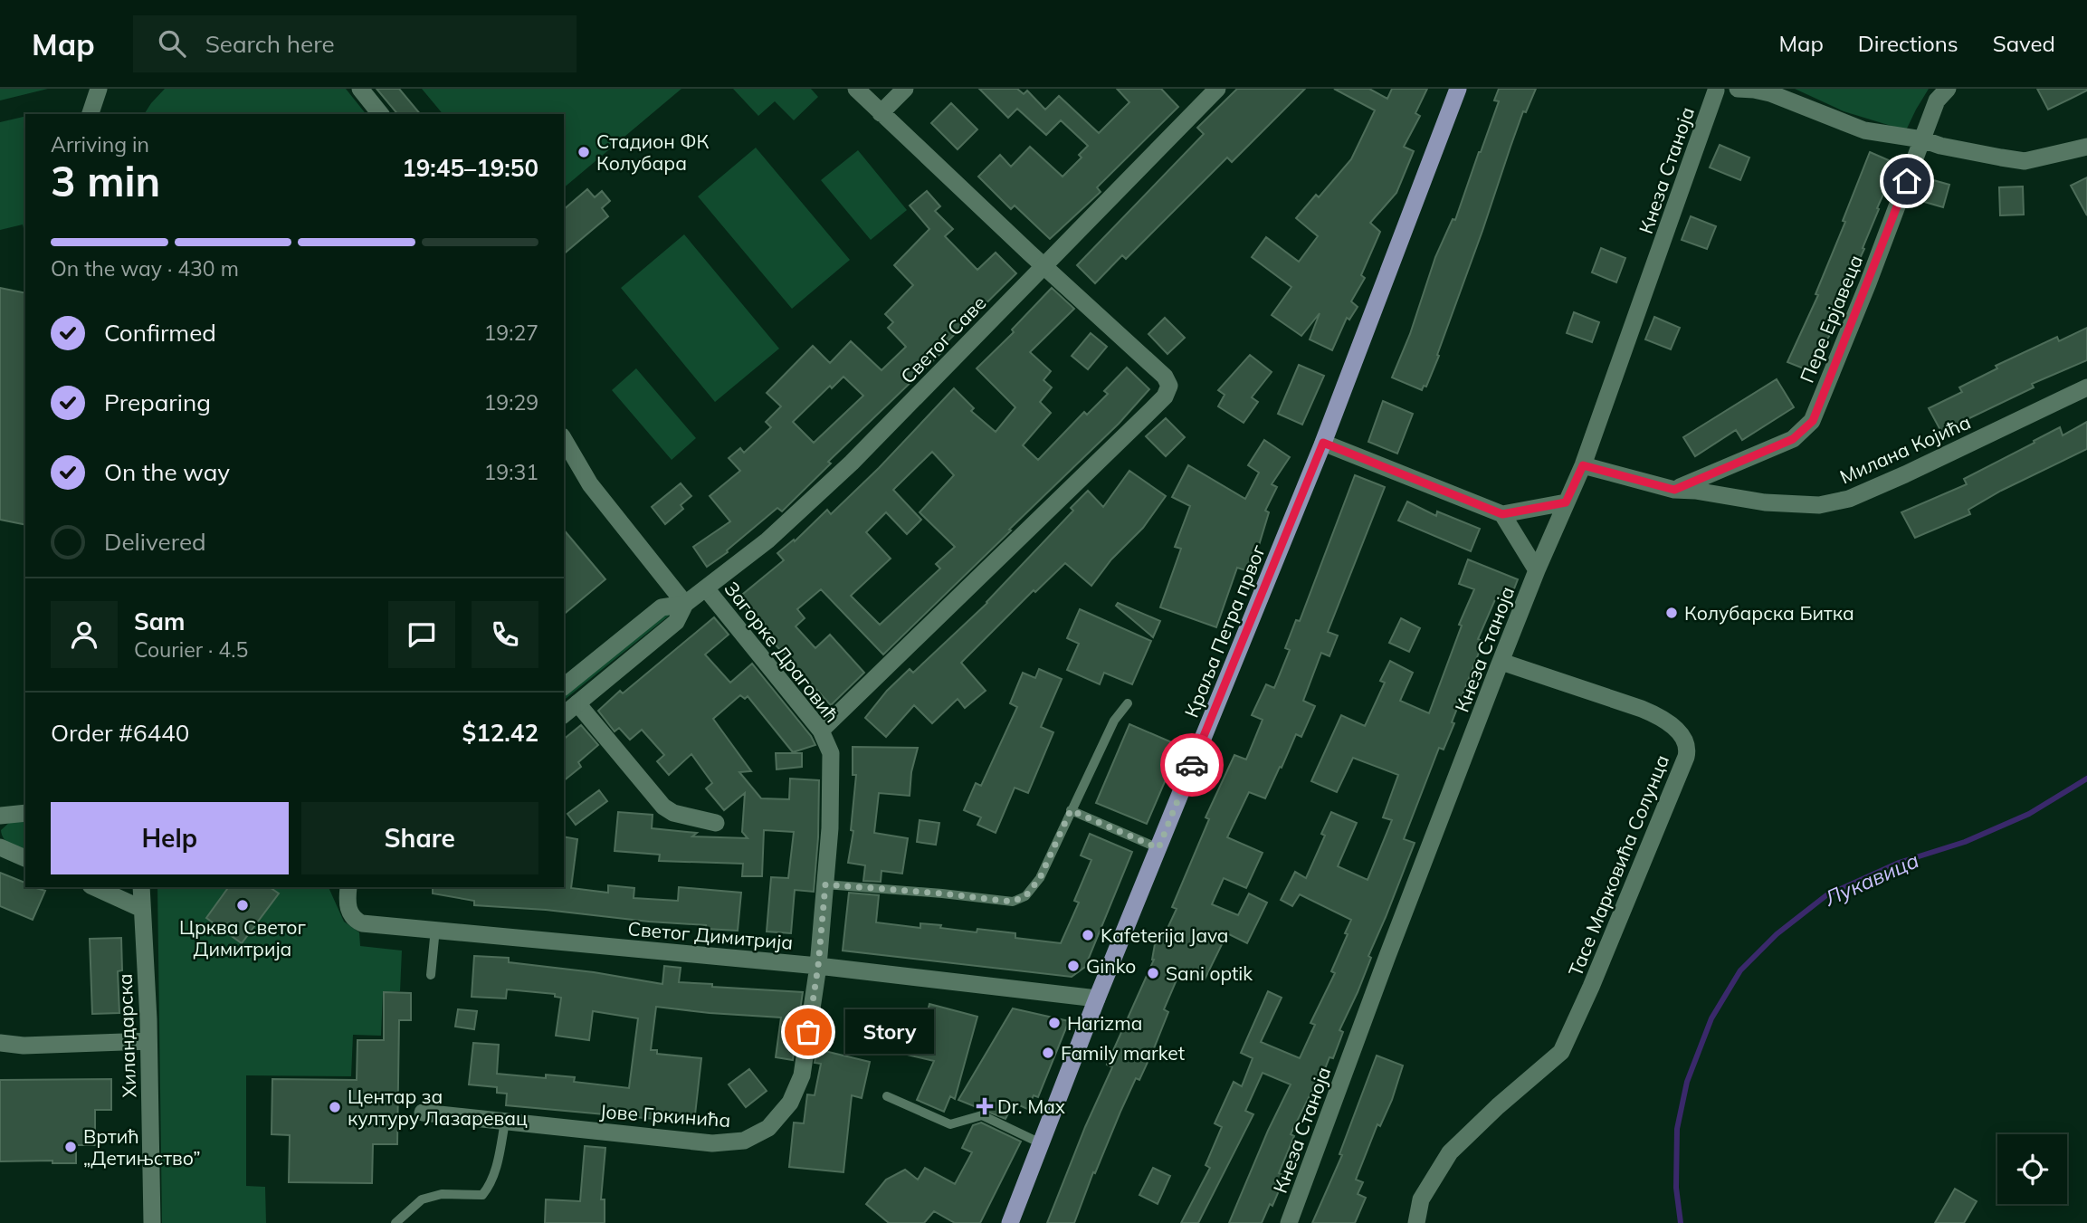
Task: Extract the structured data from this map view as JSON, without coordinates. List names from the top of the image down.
{
  "streets": {
    "main road": ["Краља Петра првог"],
    "street": [
      "Кнеза Станоја",
      "Пере Ерјавеца",
      "Светог Саве",
      "Милана Којића",
      "Загорке Драговић",
      "Тасе Марковића Солунца",
      "Светог Димитрија",
      "Хиландарска",
      "Јове Гркинића"
    ]
  },
  "crossings": [
    ["Кнеза Станоја", "Милана Којића"],
    ["Кнеза Станоја", "Тасе Марковића Солунца"],
    ["Пере Ерјавеца", "Милана Којића"],
    ["Светог Саве", "Загорке Драговић"],
    ["Краља Петра првог", "Светог Димитрија"],
    ["Загорке Драговић", "Светог Димитрија"],
    ["Загорке Драговић", "Јове Гркинића"],
    ["Светог Димитрија", "Јове Гркинића"]
  ],
  "water": ["Лукавица"],
  "places": {
    "other": [
      "Стадион ФК Колубара",
      "Колубарска Битка",
      "Црква Светог Димитрија",
      "Kafeterija Java",
      "Ginko",
      "Sani optik",
      "Harizma",
      "Story",
      "Family market",
      "Центар за културу Лазаревац",
      "Вртић „Детињство”"
    ],
    "health": ["Dr. Max"]
  },
  "page": {
    "header": "Map",
    "search": "Search here",
    "nav": ["Map", "Directions", "Saved"],
    "heading": ["3 min", "Arriving in", "19:45–19:50"],
    "panel": [
      "Sam",
      "Courier · 4.5",
      "Order #6440",
      "$12.42"
    ],
    "bar": "On the way · 430 m",
    "list": [
      ["Confirmed", "19:27"],
      ["Preparing", "19:29"],
      ["On the way", "19:31"],
      "Delivered"
    ],
    "buttons": ["Help", "Share"],
    "bubble": "Story"
  }
}
